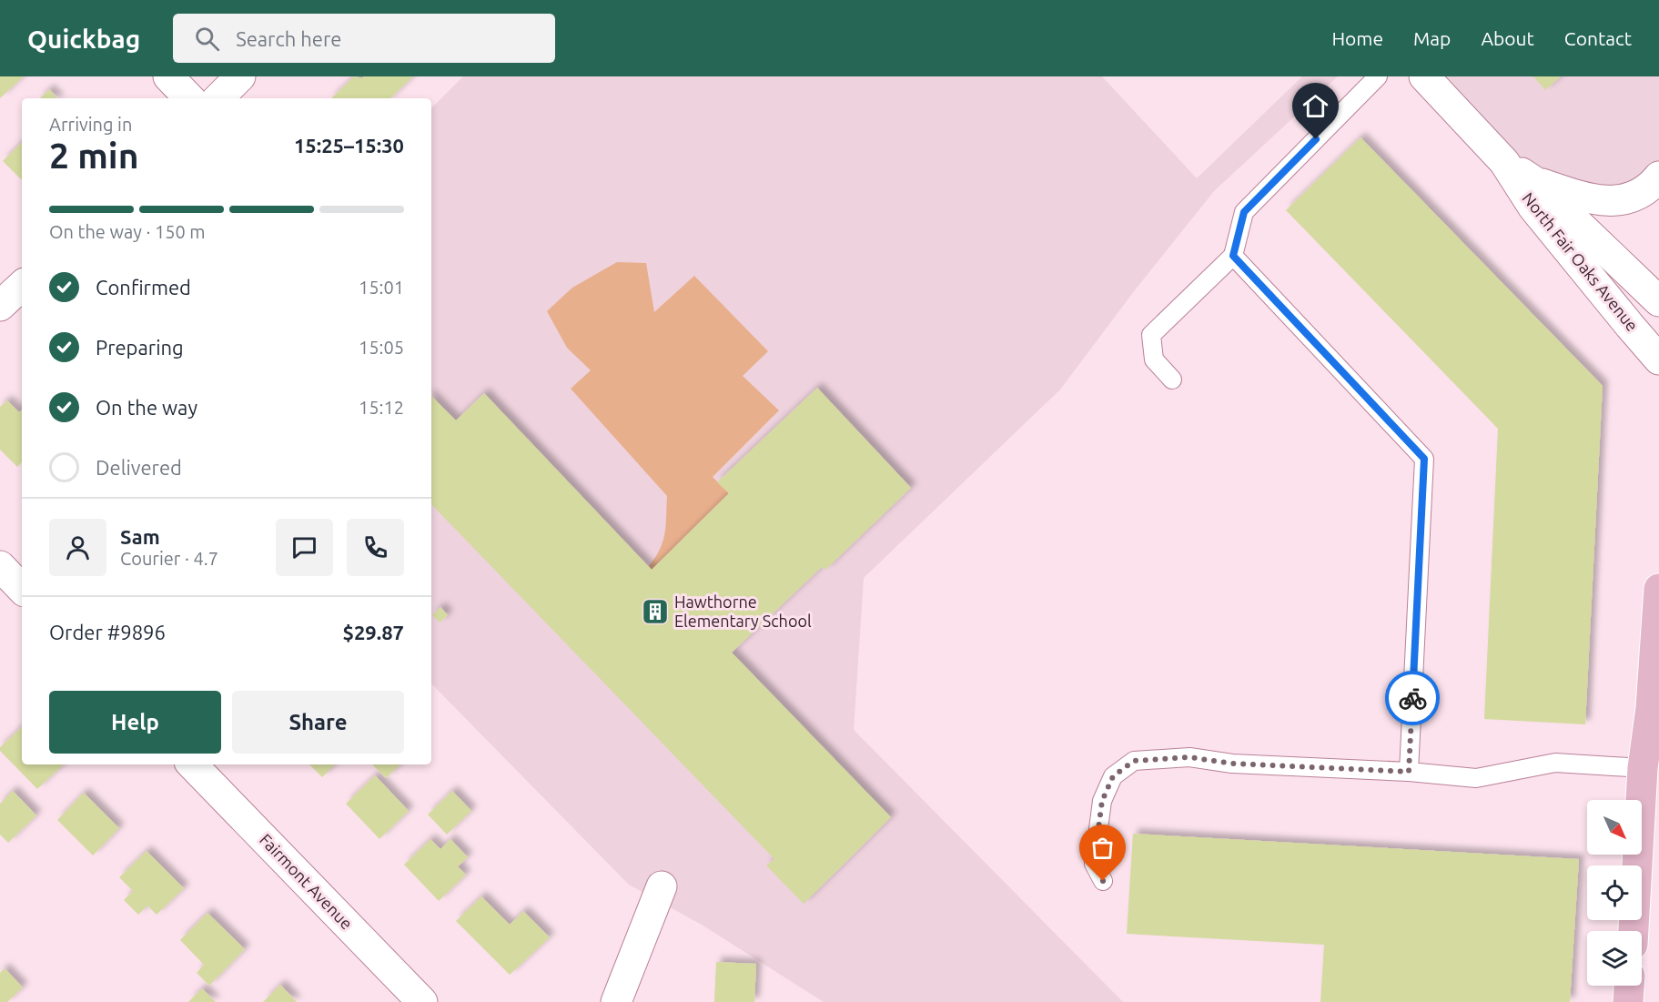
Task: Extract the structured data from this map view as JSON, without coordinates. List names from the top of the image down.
{
  "streets": {
    "street": ["North Fair Oaks Avenue", "Fairmont Avenue"]
  },
  "places": {
    "building": ["Hawthorne Elementary School"]
  },
  "north": "bottom right",
  "page": {
    "header": "Quickbag",
    "search": "Search here",
    "nav": [
      "Home",
      "Map",
      "About",
      "Contact"
    ],
    "heading": ["2 min", "Arriving in", "15:25–15:30"],
    "panel": [
      "Sam",
      "Courier · 4.7",
      "Order #9896",
      "$29.87"
    ],
    "bar": "On the way · 150 m",
    "list": [
      ["Confirmed", "15:01"],
      ["Preparing", "15:05"],
      ["On the way", "15:12"],
      "Delivered"
    ],
    "buttons": ["Help", "Share"]
  }
}
